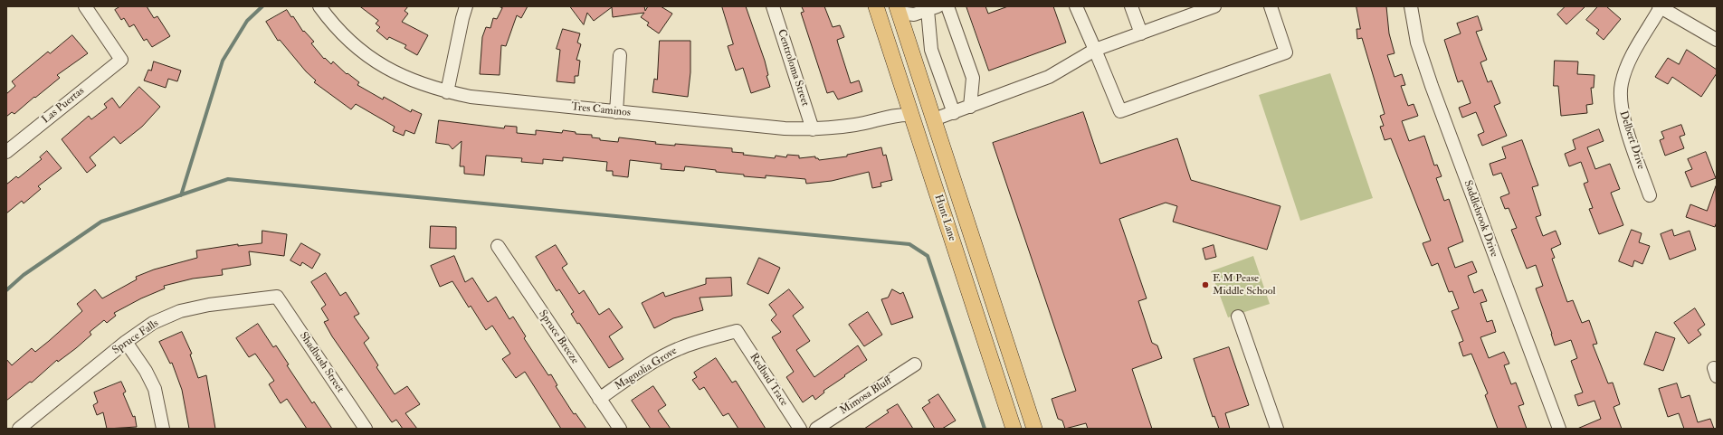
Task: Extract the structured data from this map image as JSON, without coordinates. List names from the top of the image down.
{
  "streets": {
    "main road": ["Hunt Lane"],
    "street": [
      "Centroloma Street",
      "Las Puertas",
      "Tres Caminos",
      "Delbert Drive",
      "Saddlebrook Drive",
      "Spruce Falls",
      "Spruce Breeze",
      "Shadbush Street",
      "Magnolia Grove",
      "Redbud Trace",
      "Mimosa Bluff"
    ]
  },
  "crossings": [
    ["Centroloma Street", "Tres Caminos"],
    ["Tres Caminos", "Hunt Lane"],
    ["Spruce Falls", "Shadbush Street"],
    ["Spruce Breeze", "Magnolia Grove"],
    ["Magnolia Grove", "Redbud Trace"]
  ],
  "places": ["E M Pease Middle School"]
}
